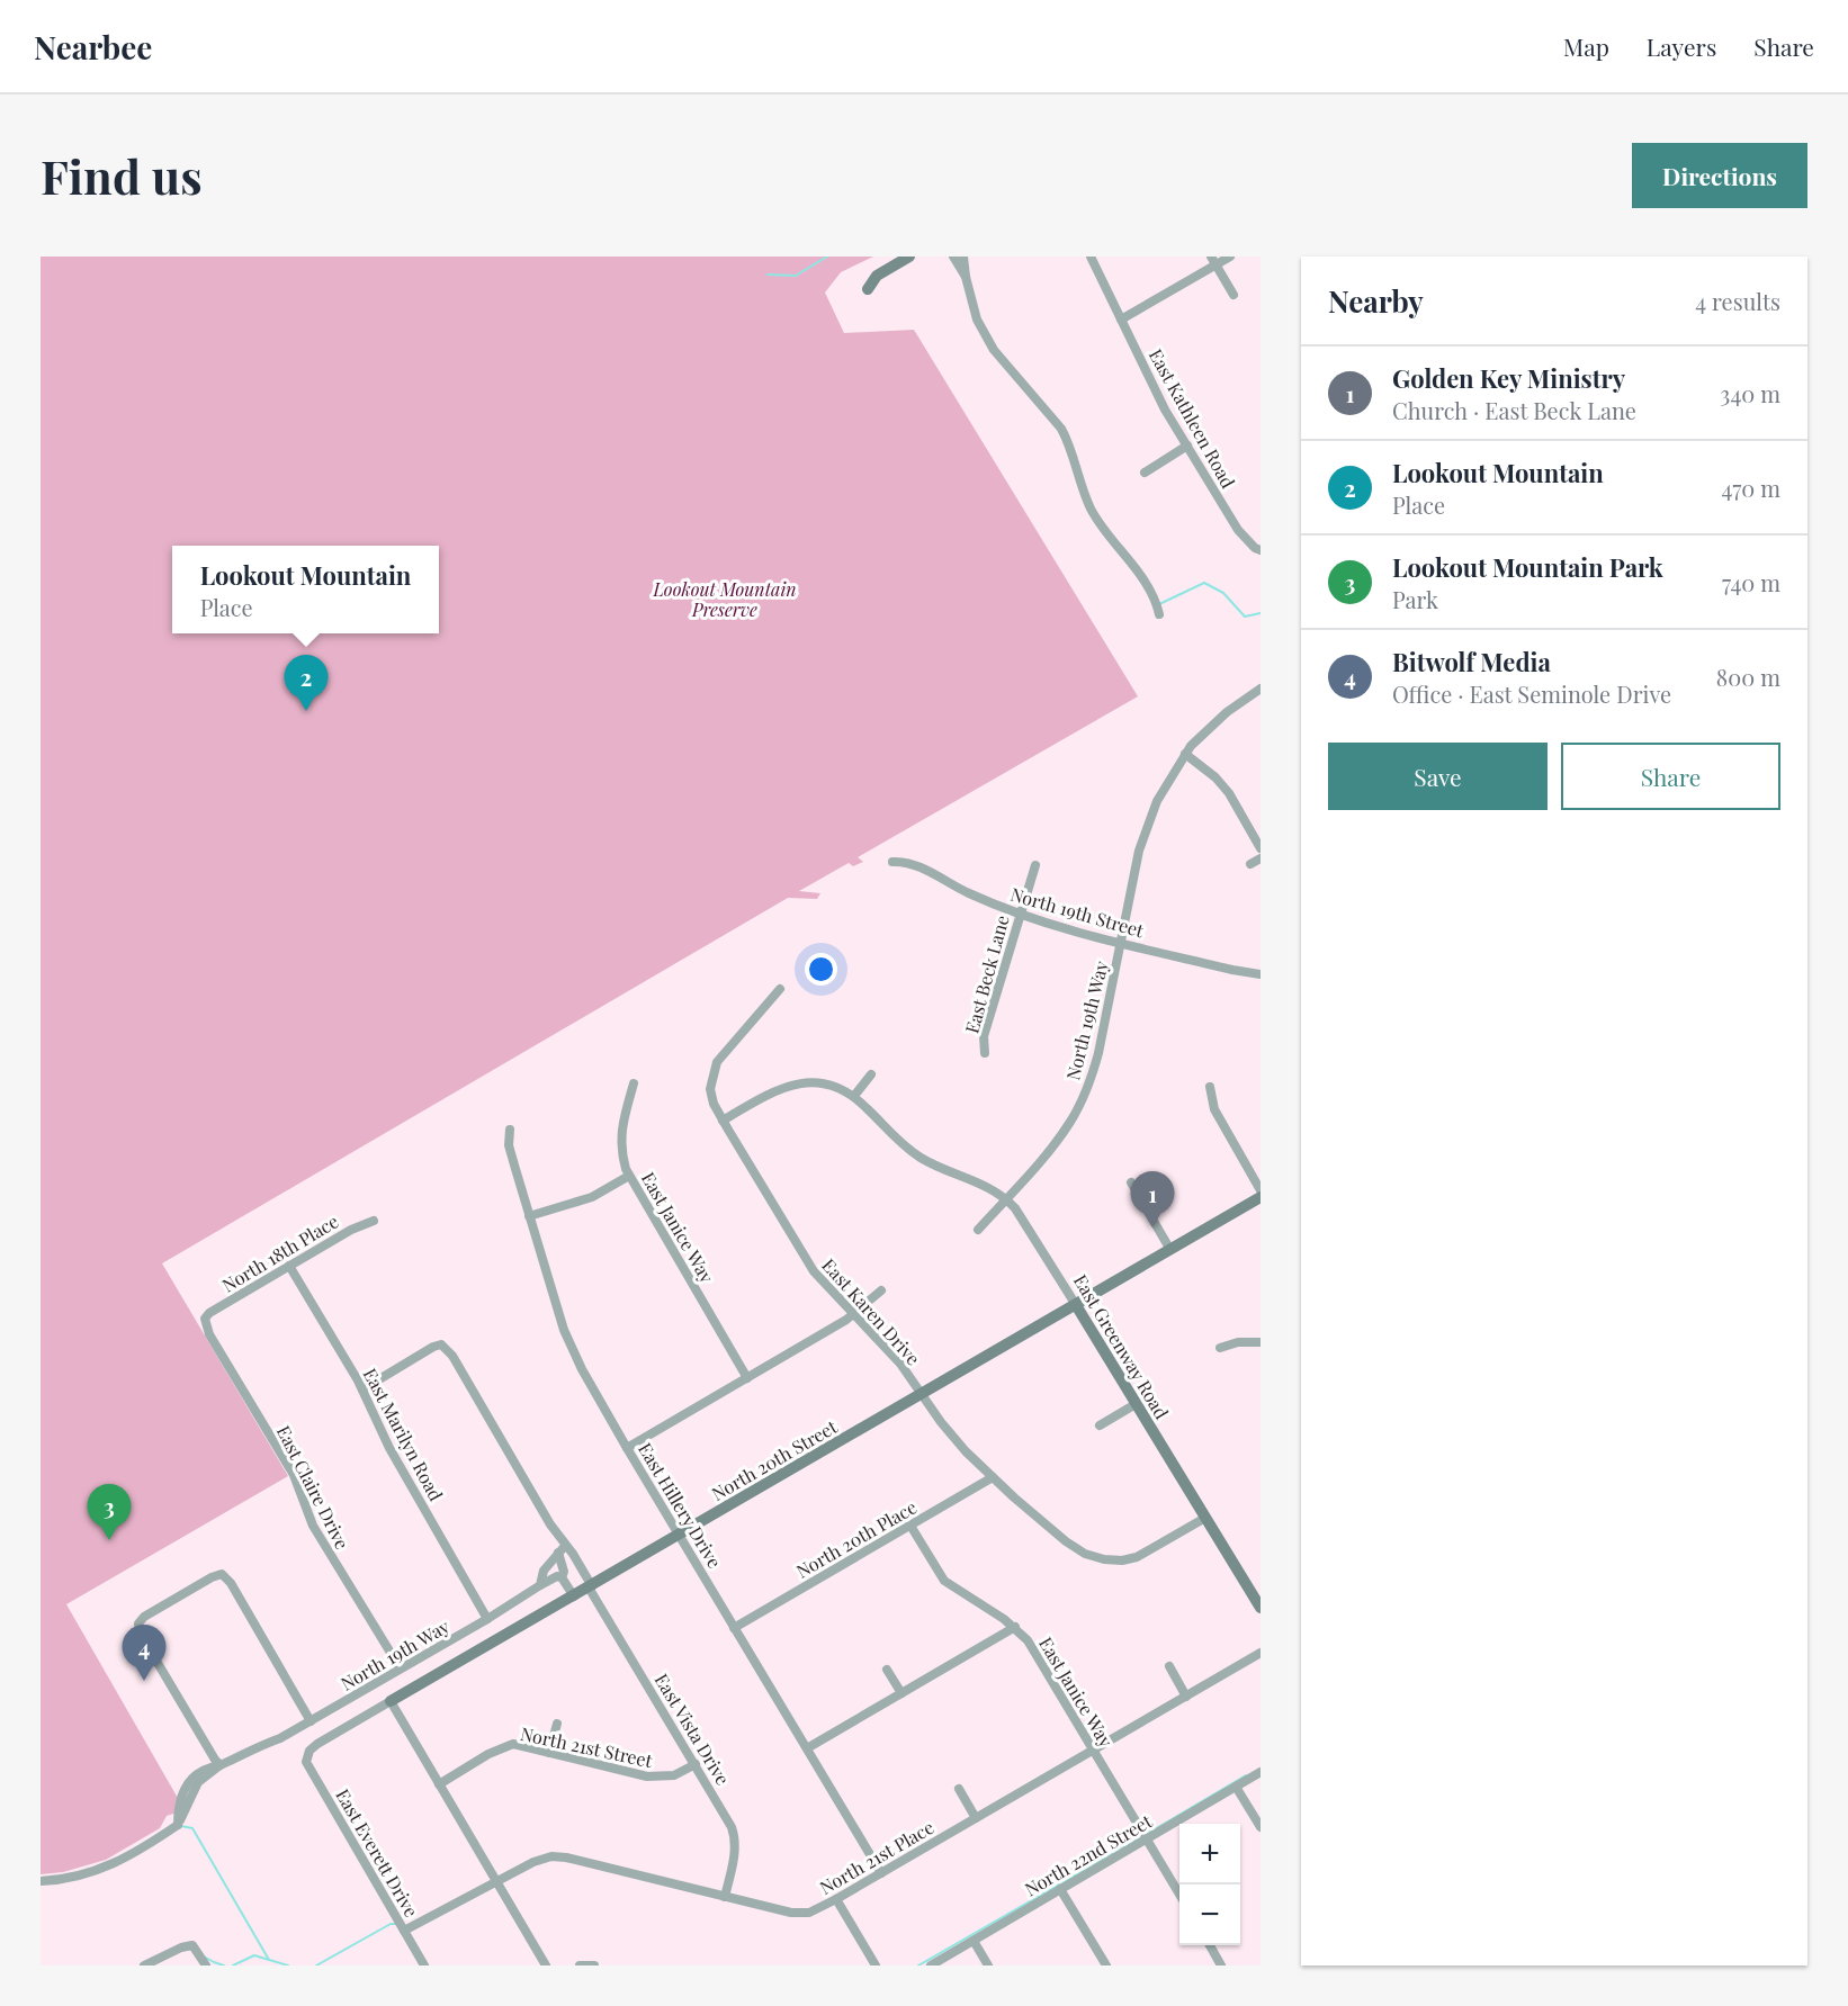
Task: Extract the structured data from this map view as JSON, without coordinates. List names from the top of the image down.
{
  "streets": {
    "street": [
      "East Kathleen Road",
      "North 19th Street",
      "East Beck Lane",
      "North 19th Way",
      "East Janice Way",
      "North 18th Place",
      "East Karen Drive",
      "East Greenway Road",
      "East Marilyn Road",
      "North 20th Street",
      "East Claire Drive",
      "East Hillery Drive",
      "North 20th Place",
      "East Vista Drive",
      "North 21st Street",
      "East Everett Drive",
      "North 22nd Street",
      "North 21st Place"
    ]
  },
  "crossings": [
    ["North 19th Street", "East Beck Lane"],
    ["North 19th Street", "North 19th Way"],
    ["North 19th Way", "East Greenway Road"],
    ["North 19th Way", "East Marilyn Road"],
    ["North 19th Way", "East Claire Drive"],
    ["North 19th Way", "East Vista Drive"],
    ["East Janice Way", "North 20th Place"],
    ["East Janice Way", "North 22nd Street"],
    ["East Janice Way", "North 21st Place"],
    ["North 18th Place", "East Marilyn Road"],
    ["North 18th Place", "East Claire Drive"],
    ["East Karen Drive", "East Greenway Road"],
    ["East Karen Drive", "North 20th Street"],
    ["East Karen Drive", "North 20th Place"],
    ["East Greenway Road", "North 20th Street"],
    ["East Marilyn Road", "East Vista Drive"],
    ["North 20th Street", "East Hillery Drive"],
    ["North 20th Street", "East Vista Drive"],
    ["North 20th Street", "East Everett Drive"],
    ["East Hillery Drive", "North 20th Place"],
    ["East Hillery Drive", "North 21st Place"],
    ["East Vista Drive", "North 21st Street"],
    ["East Vista Drive", "North 21st Place"],
    ["East Everett Drive", "North 21st Place"]
  ],
  "parks": ["Lookout Mountain Preserve"],
  "page": {
    "header": "Nearbee",
    "nav": ["Map", "Layers", "Share"],
    "buttons": [
      "Directions",
      ["Save", "Share"]
    ],
    "title": "Find us",
    "heading": ["Nearby", "4 results"],
    "list": [
      {
        "mark": "1",
        "name": "Golden Key Ministry",
        "note": "Church · East Beck Lane",
        "value": "340 m"
      },
      {
        "mark": "2",
        "name": "Lookout Mountain",
        "note": "Place",
        "value": "470 m"
      },
      {
        "mark": "3",
        "name": "Lookout Mountain Park",
        "note": "Park",
        "value": "740 m"
      },
      {
        "mark": "4",
        "name": "Bitwolf Media",
        "note": "Office · East Seminole Drive",
        "value": "800 m"
      }
    ],
    "popup": ["Lookout Mountain", "Place"],
    "pins": [
      "2",
      "1",
      "3",
      "4"
    ],
    "map_buttons": ["+", "−"]
  }
}
